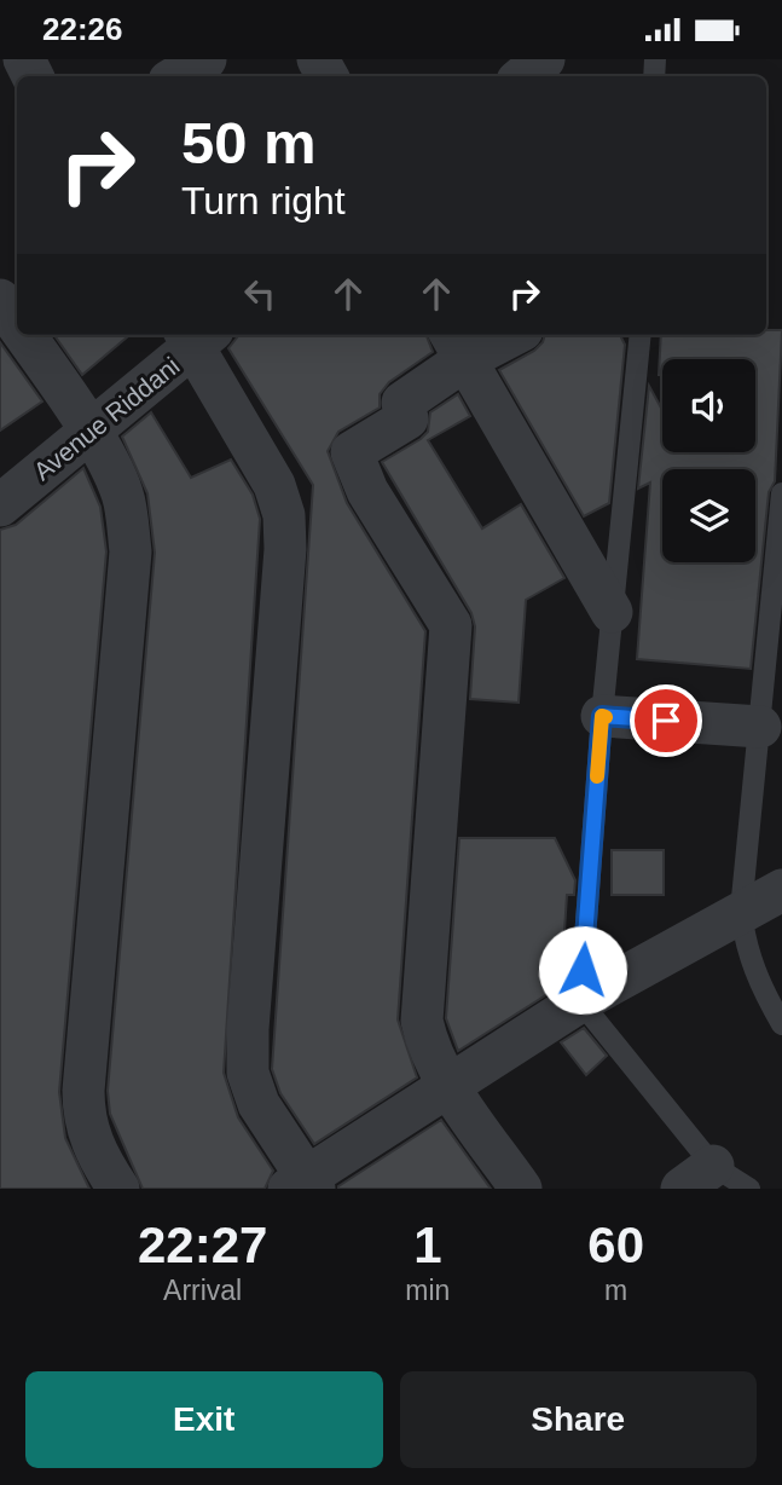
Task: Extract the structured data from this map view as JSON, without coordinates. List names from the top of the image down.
{
  "streets": {
    "street": ["Avenue Riddani"]
  },
  "page": {
    "status": "22:26",
    "turn": ["50 m", "Turn right"],
    "eta": [
      "22:27",
      "Arrival",
      "1",
      "min",
      "60",
      "m"
    ],
    "buttons": ["Exit", "Share"]
  }
}
